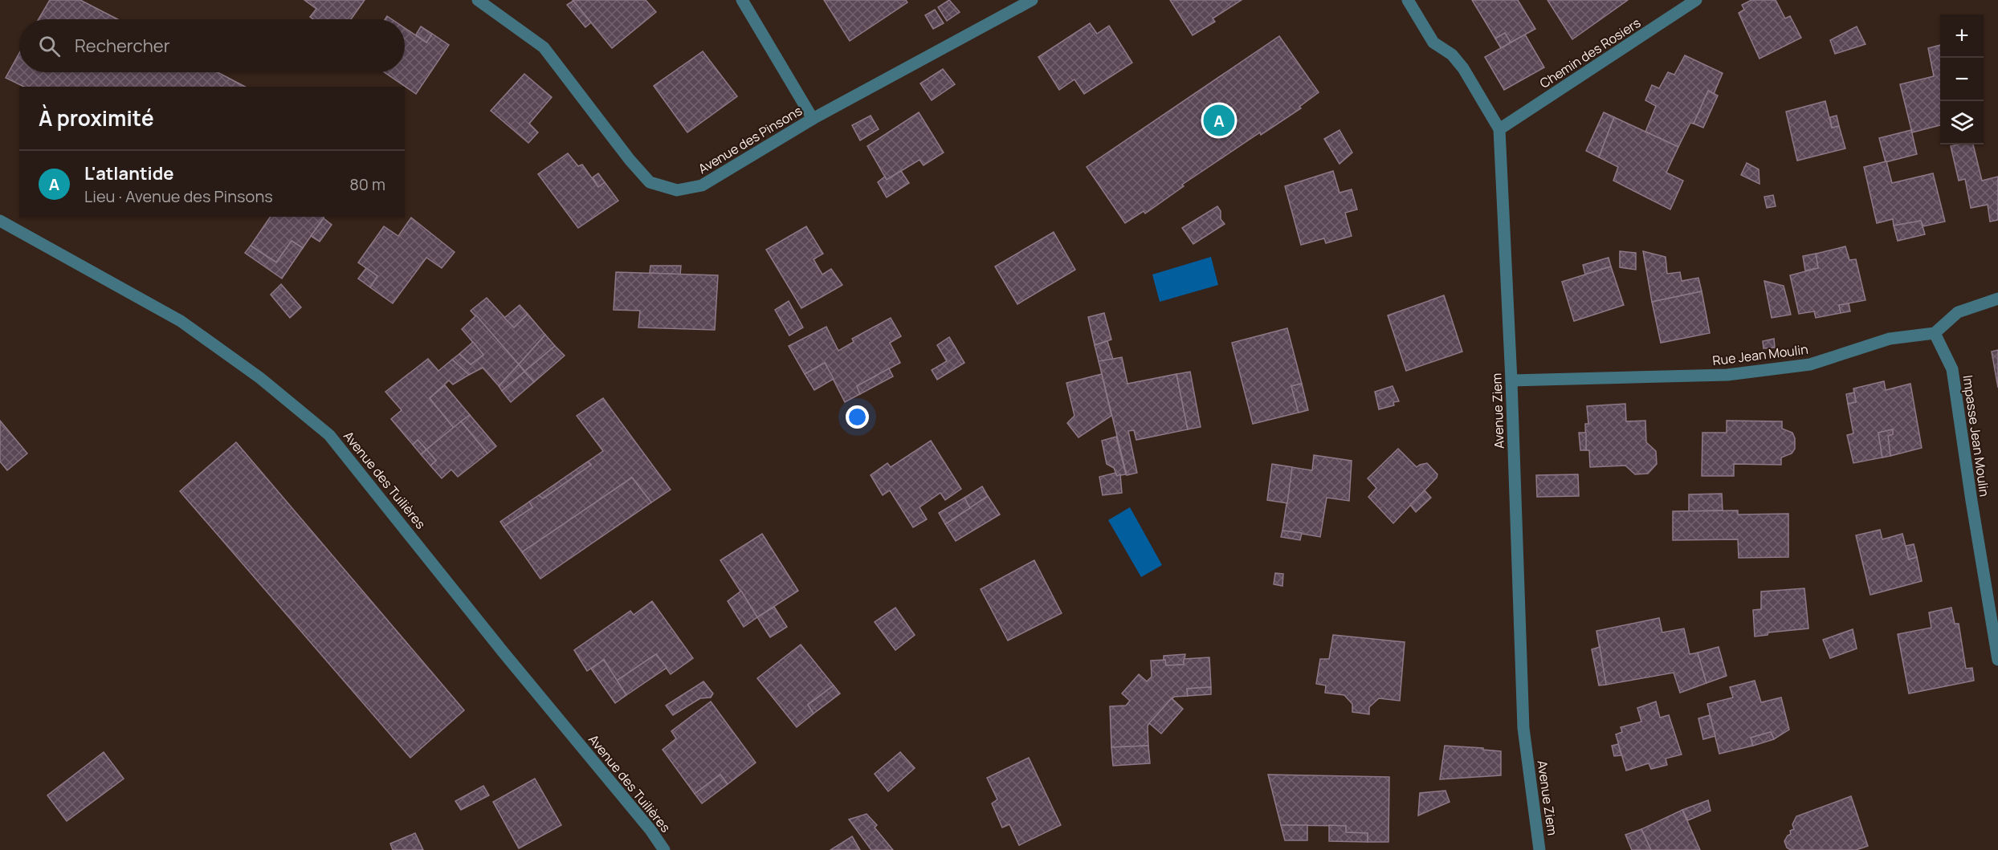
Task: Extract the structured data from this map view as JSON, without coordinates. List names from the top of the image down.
{
  "streets": {
    "street": [
      "Chemin des Rosiers",
      "Avenue des Pinsons",
      "Rue Jean Moulin",
      "Avenue Ziem",
      "Impasse Jean Moulin",
      "Avenue des Tuilières"
    ]
  },
  "crossings": [
    ["Chemin des Rosiers", "Avenue Ziem"],
    ["Rue Jean Moulin", "Avenue Ziem"],
    ["Rue Jean Moulin", "Impasse Jean Moulin"]
  ],
  "page": {
    "map_buttons": ["+", "−"],
    "search": "Rechercher",
    "heading": "À proximité",
    "pins": "A",
    "list": [
      {
        "mark": "A",
        "name": "L'atlantide",
        "note": "Lieu · Avenue des Pinsons",
        "value": "80 m"
      }
    ]
  }
}
